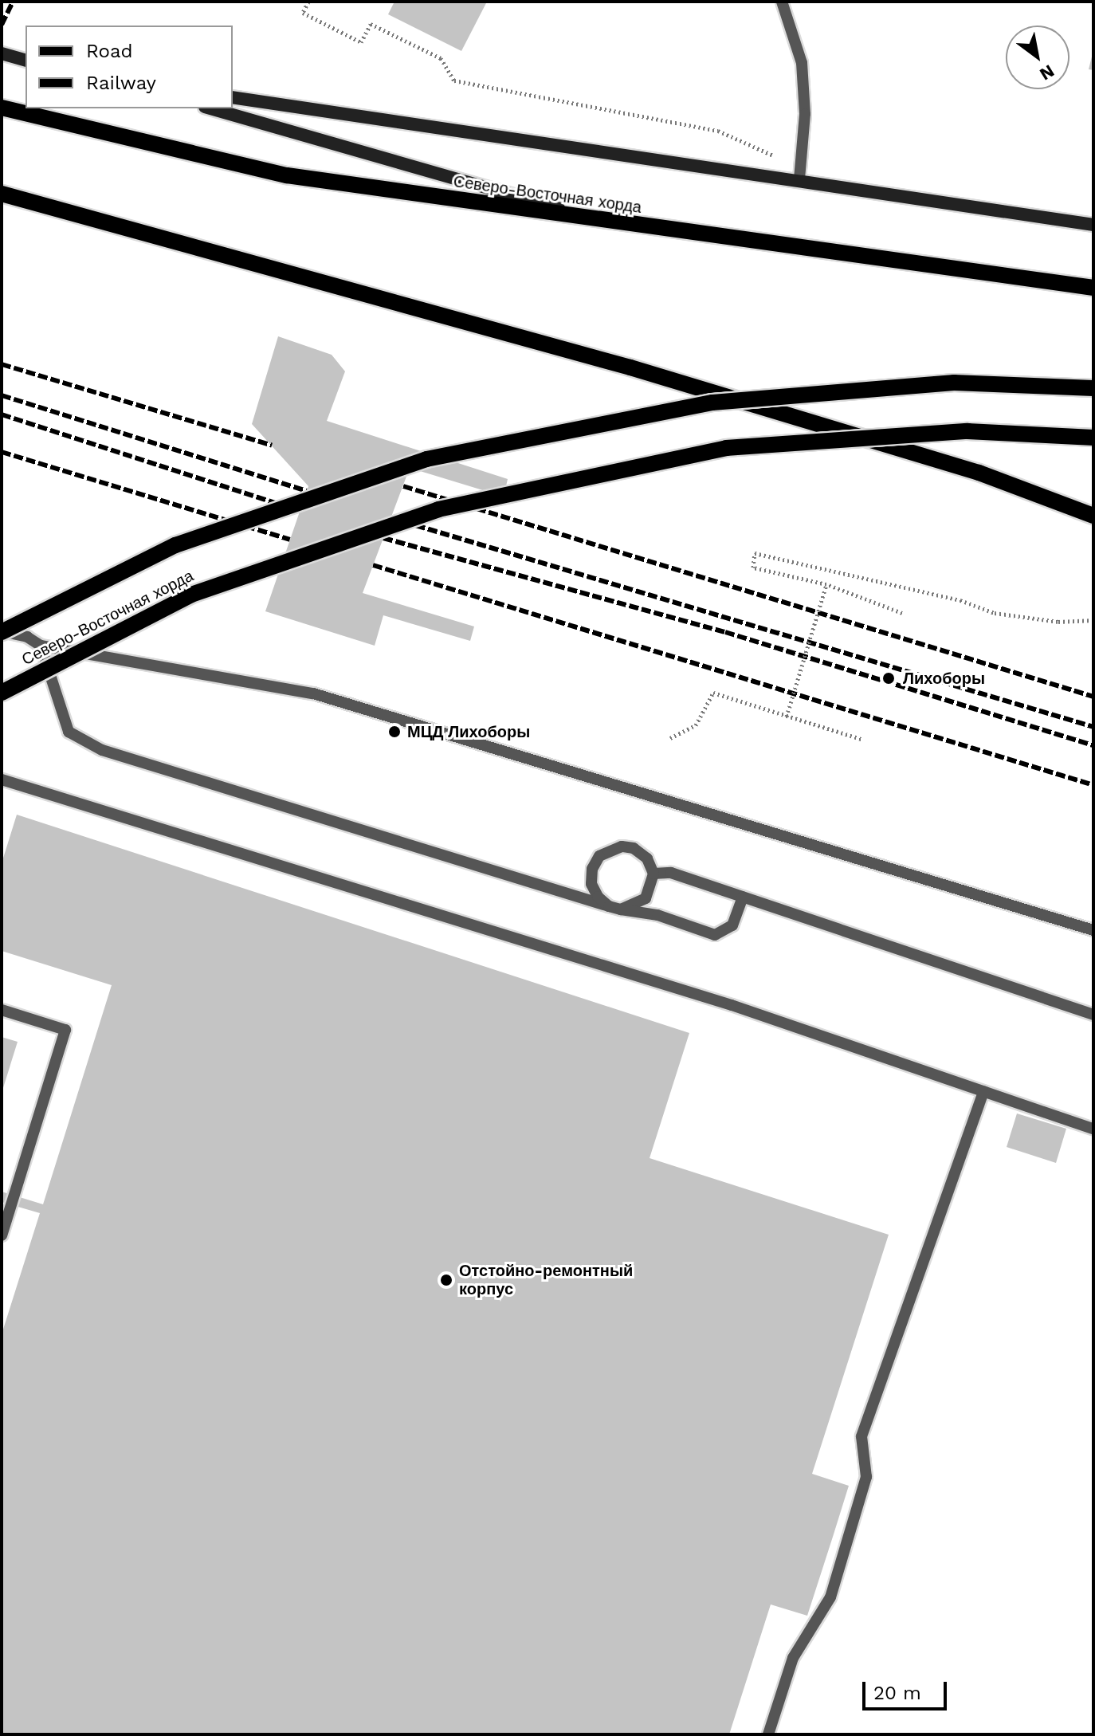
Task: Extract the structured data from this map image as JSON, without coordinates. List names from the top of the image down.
{
  "streets": {
    "main road": ["Северо-Восточная хорда"]
  },
  "places": ["Лихоборы", "МЦД Лихоборы", "Отстойно-ремонтный корпус"],
  "legend": ["Road", "Railway"],
  "scale_bar": "20 m",
  "north": "bottom right"
}
